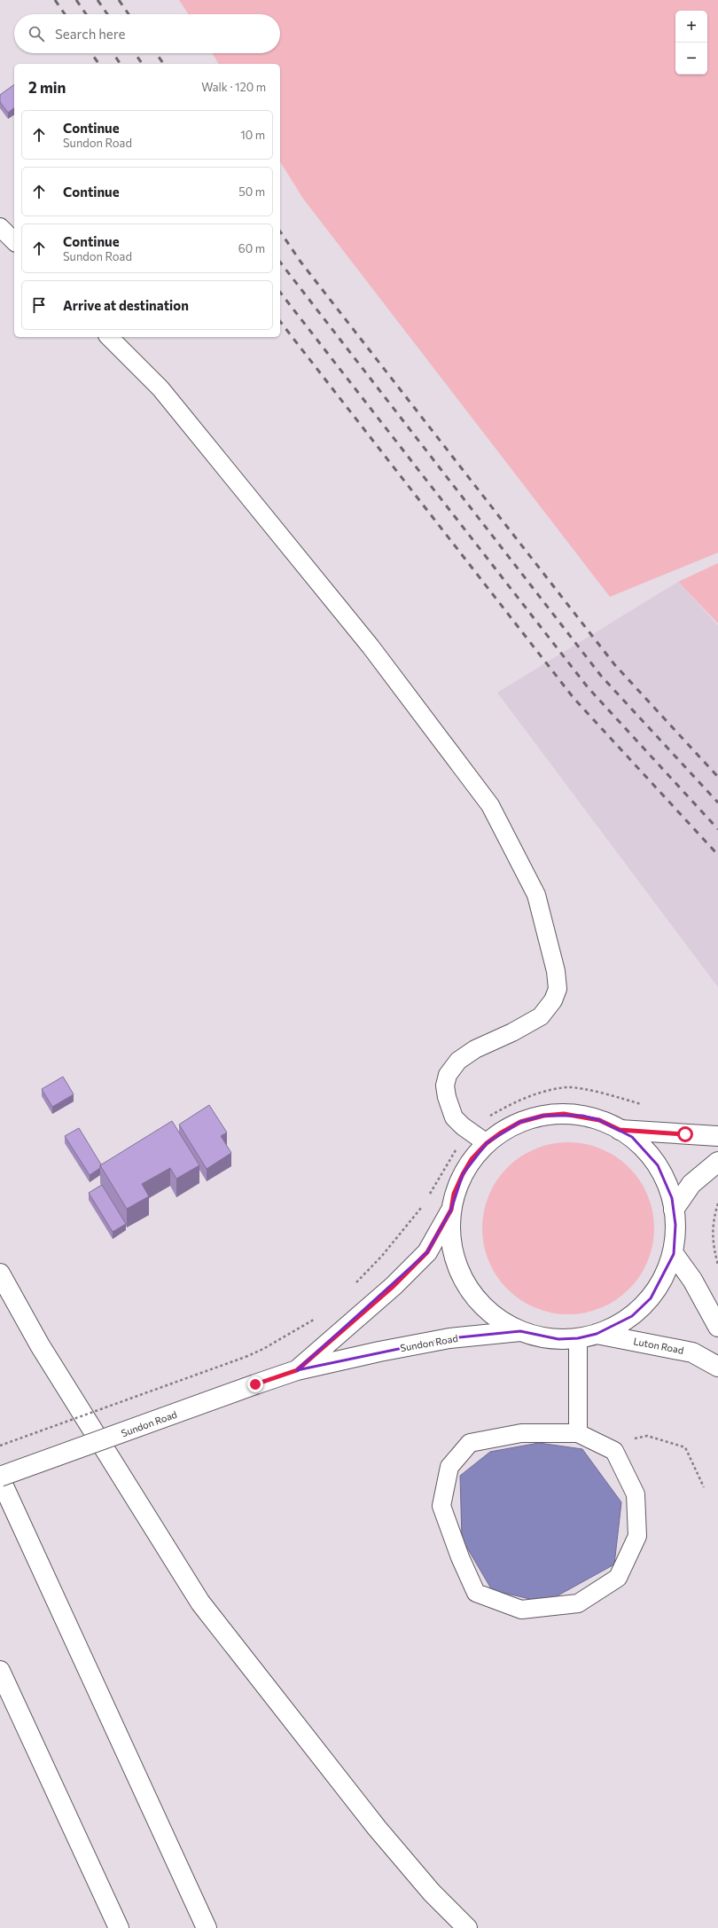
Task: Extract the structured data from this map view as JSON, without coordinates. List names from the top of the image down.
{
  "streets": {
    "main road": ["Sundon Road", "Luton Road"]
  },
  "page": {
    "map_buttons": ["+", "−"],
    "search": "Search here",
    "heading": ["2 min", "Walk · 120 m"],
    "list": [
      ["Continue", "Sundon Road", "10 m"],
      ["Continue", "50 m"],
      ["Continue", "Sundon Road", "60 m"],
      "Arrive at destination"
    ]
  }
}
